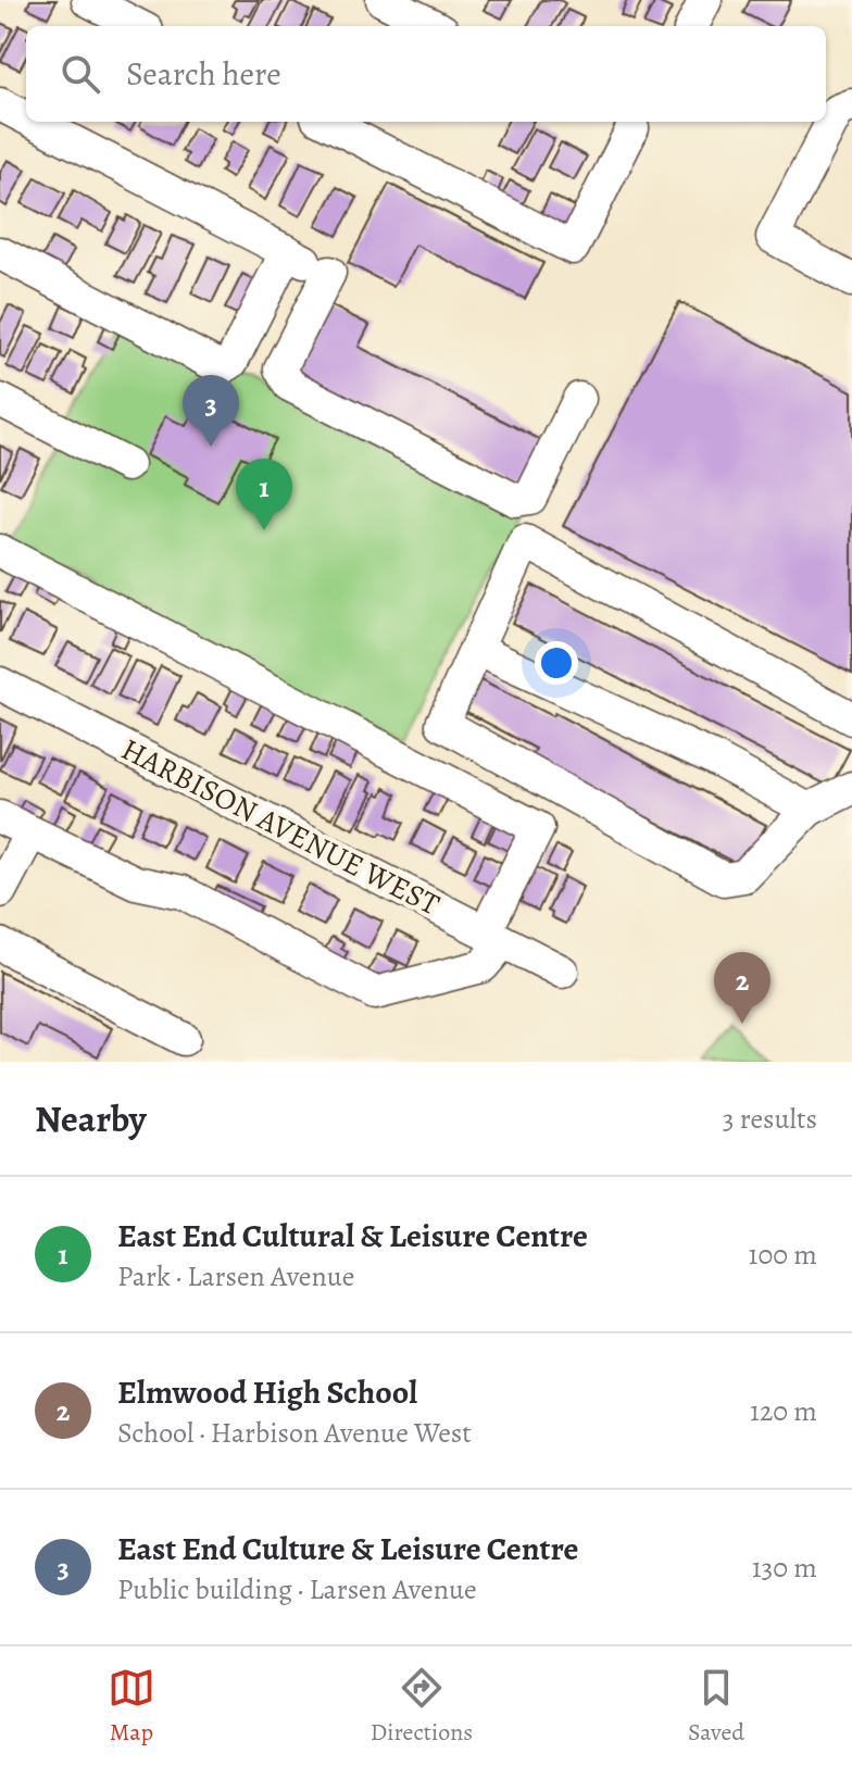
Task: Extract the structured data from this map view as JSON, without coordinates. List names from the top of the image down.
{
  "streets": {
    "street": ["HARBISON AVENUE WEST"]
  },
  "page": {
    "search": "Search here",
    "pins": ["3", "1", "2"],
    "heading": ["Nearby", "3 results"],
    "list": [
      {
        "mark": "1",
        "name": "East End Cultural & Leisure Centre",
        "note": "Park · Larsen Avenue",
        "value": "100 m"
      },
      {
        "mark": "2",
        "name": "Elmwood High School",
        "note": "School · Harbison Avenue West",
        "value": "120 m"
      },
      {
        "mark": "3",
        "name": "East End Culture & Leisure Centre",
        "note": "Public building · Larsen Avenue",
        "value": "130 m"
      }
    ],
    "nav": ["Map", "Directions", "Saved"]
  }
}
